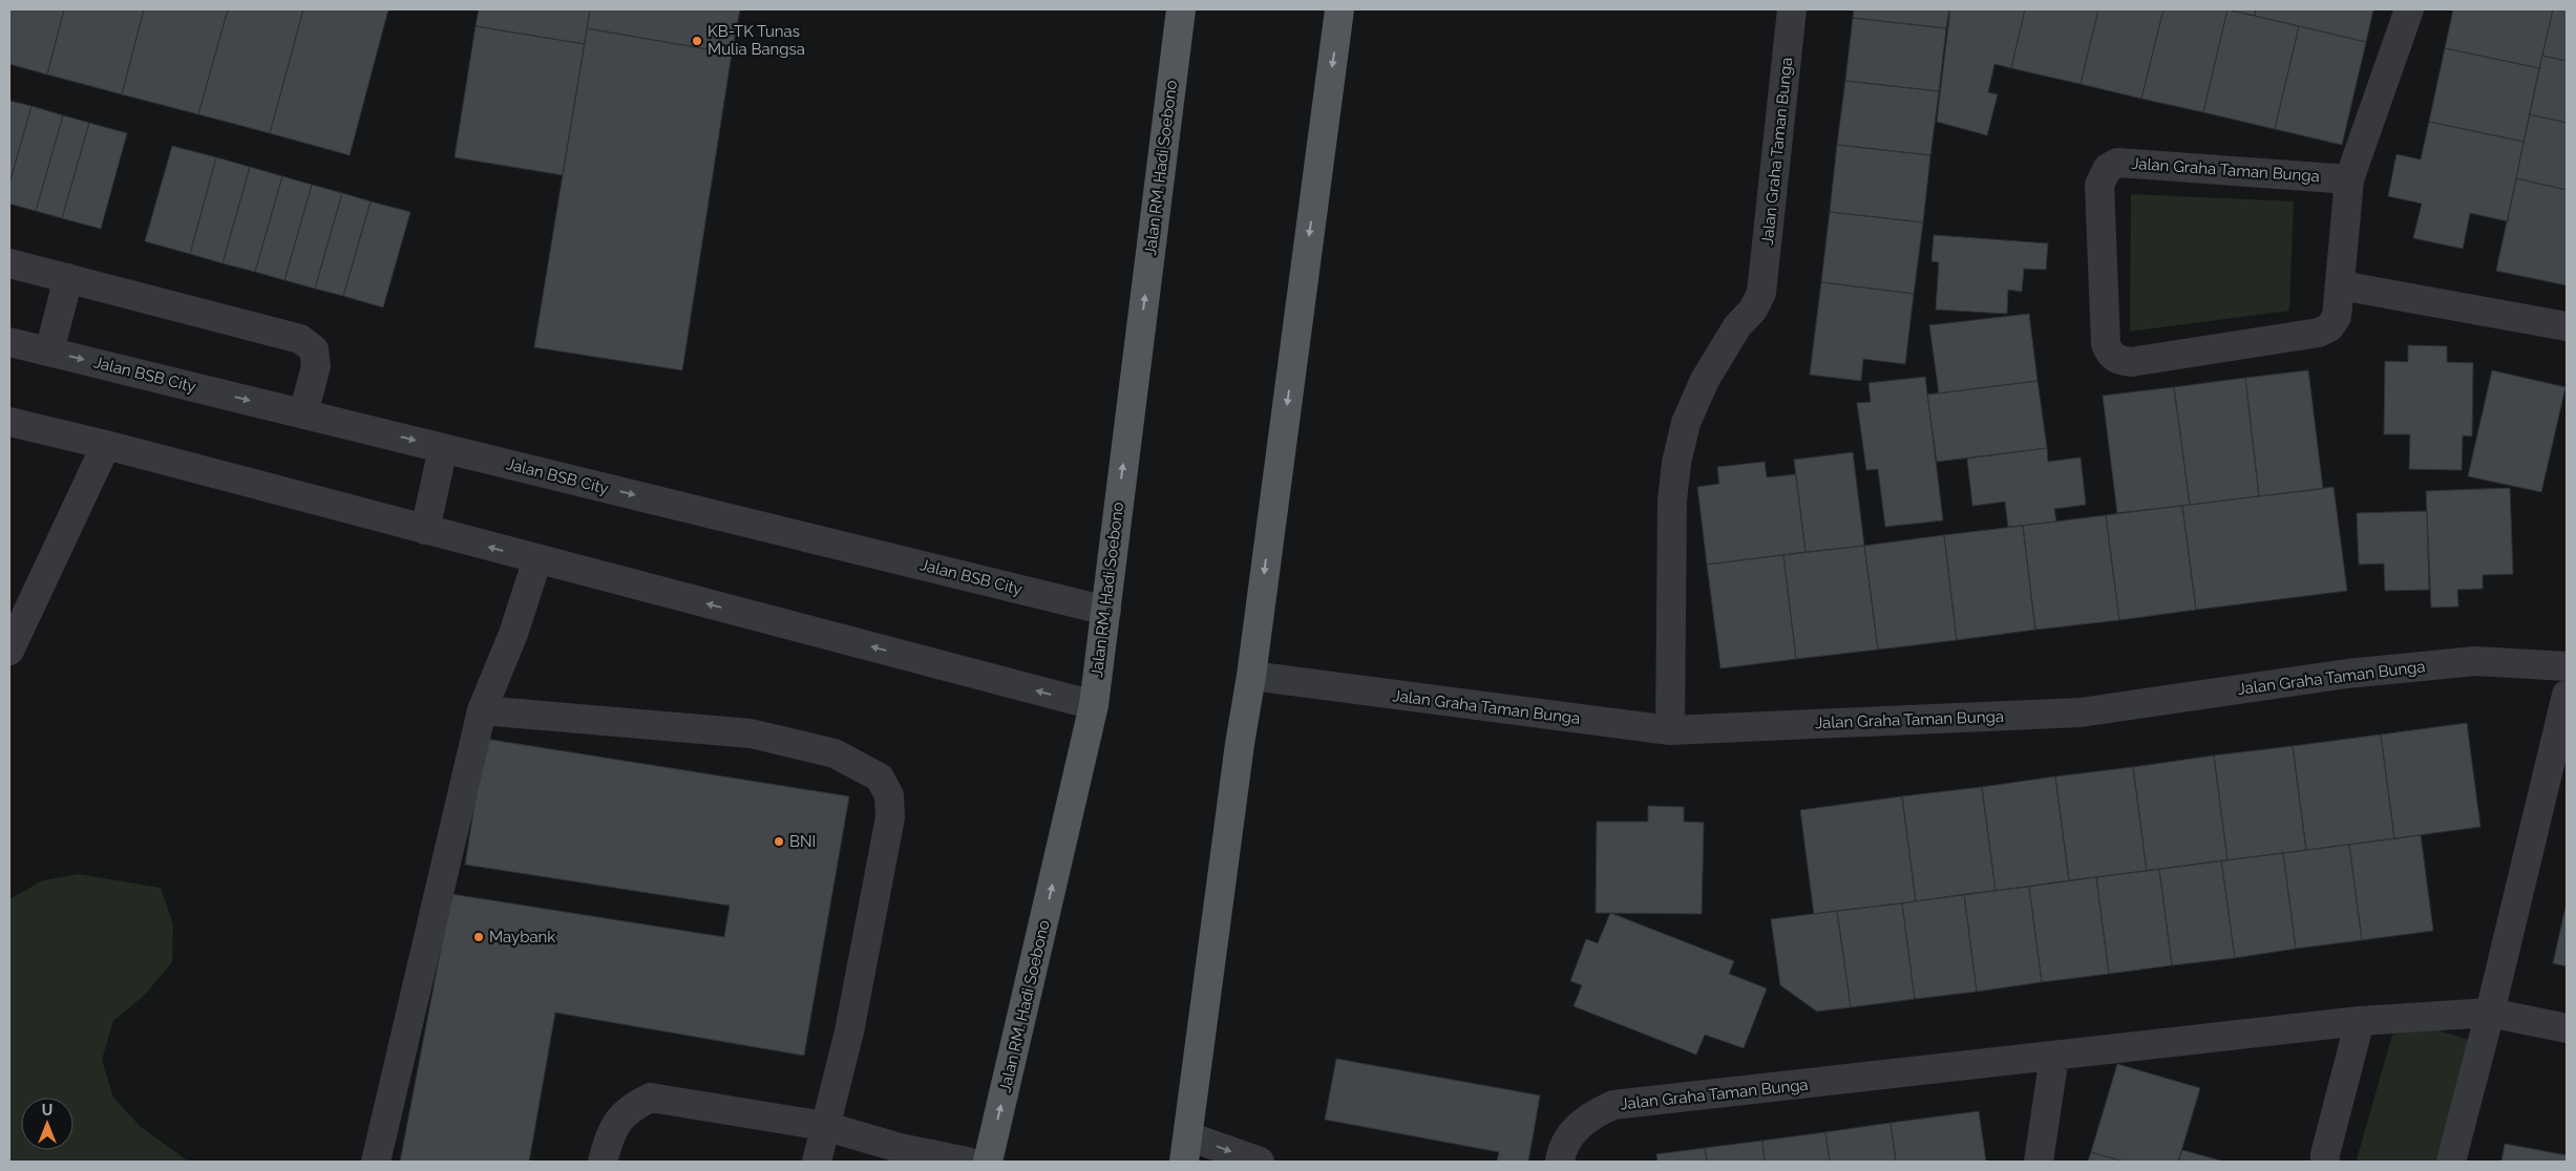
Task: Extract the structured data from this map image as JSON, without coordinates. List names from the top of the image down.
{
  "streets": {
    "main road": ["Jalan RM. Hadi Soebono"],
    "street": ["Jalan Graha Taman Bunga", "Jalan BSB City"]
  },
  "crossings": [
    ["Jalan RM. Hadi Soebono", "Jalan BSB City"]
  ],
  "places": ["KB-TK Tunas Mulia Bangsa", "BNI", "Maybank"],
  "north": "top"
}
